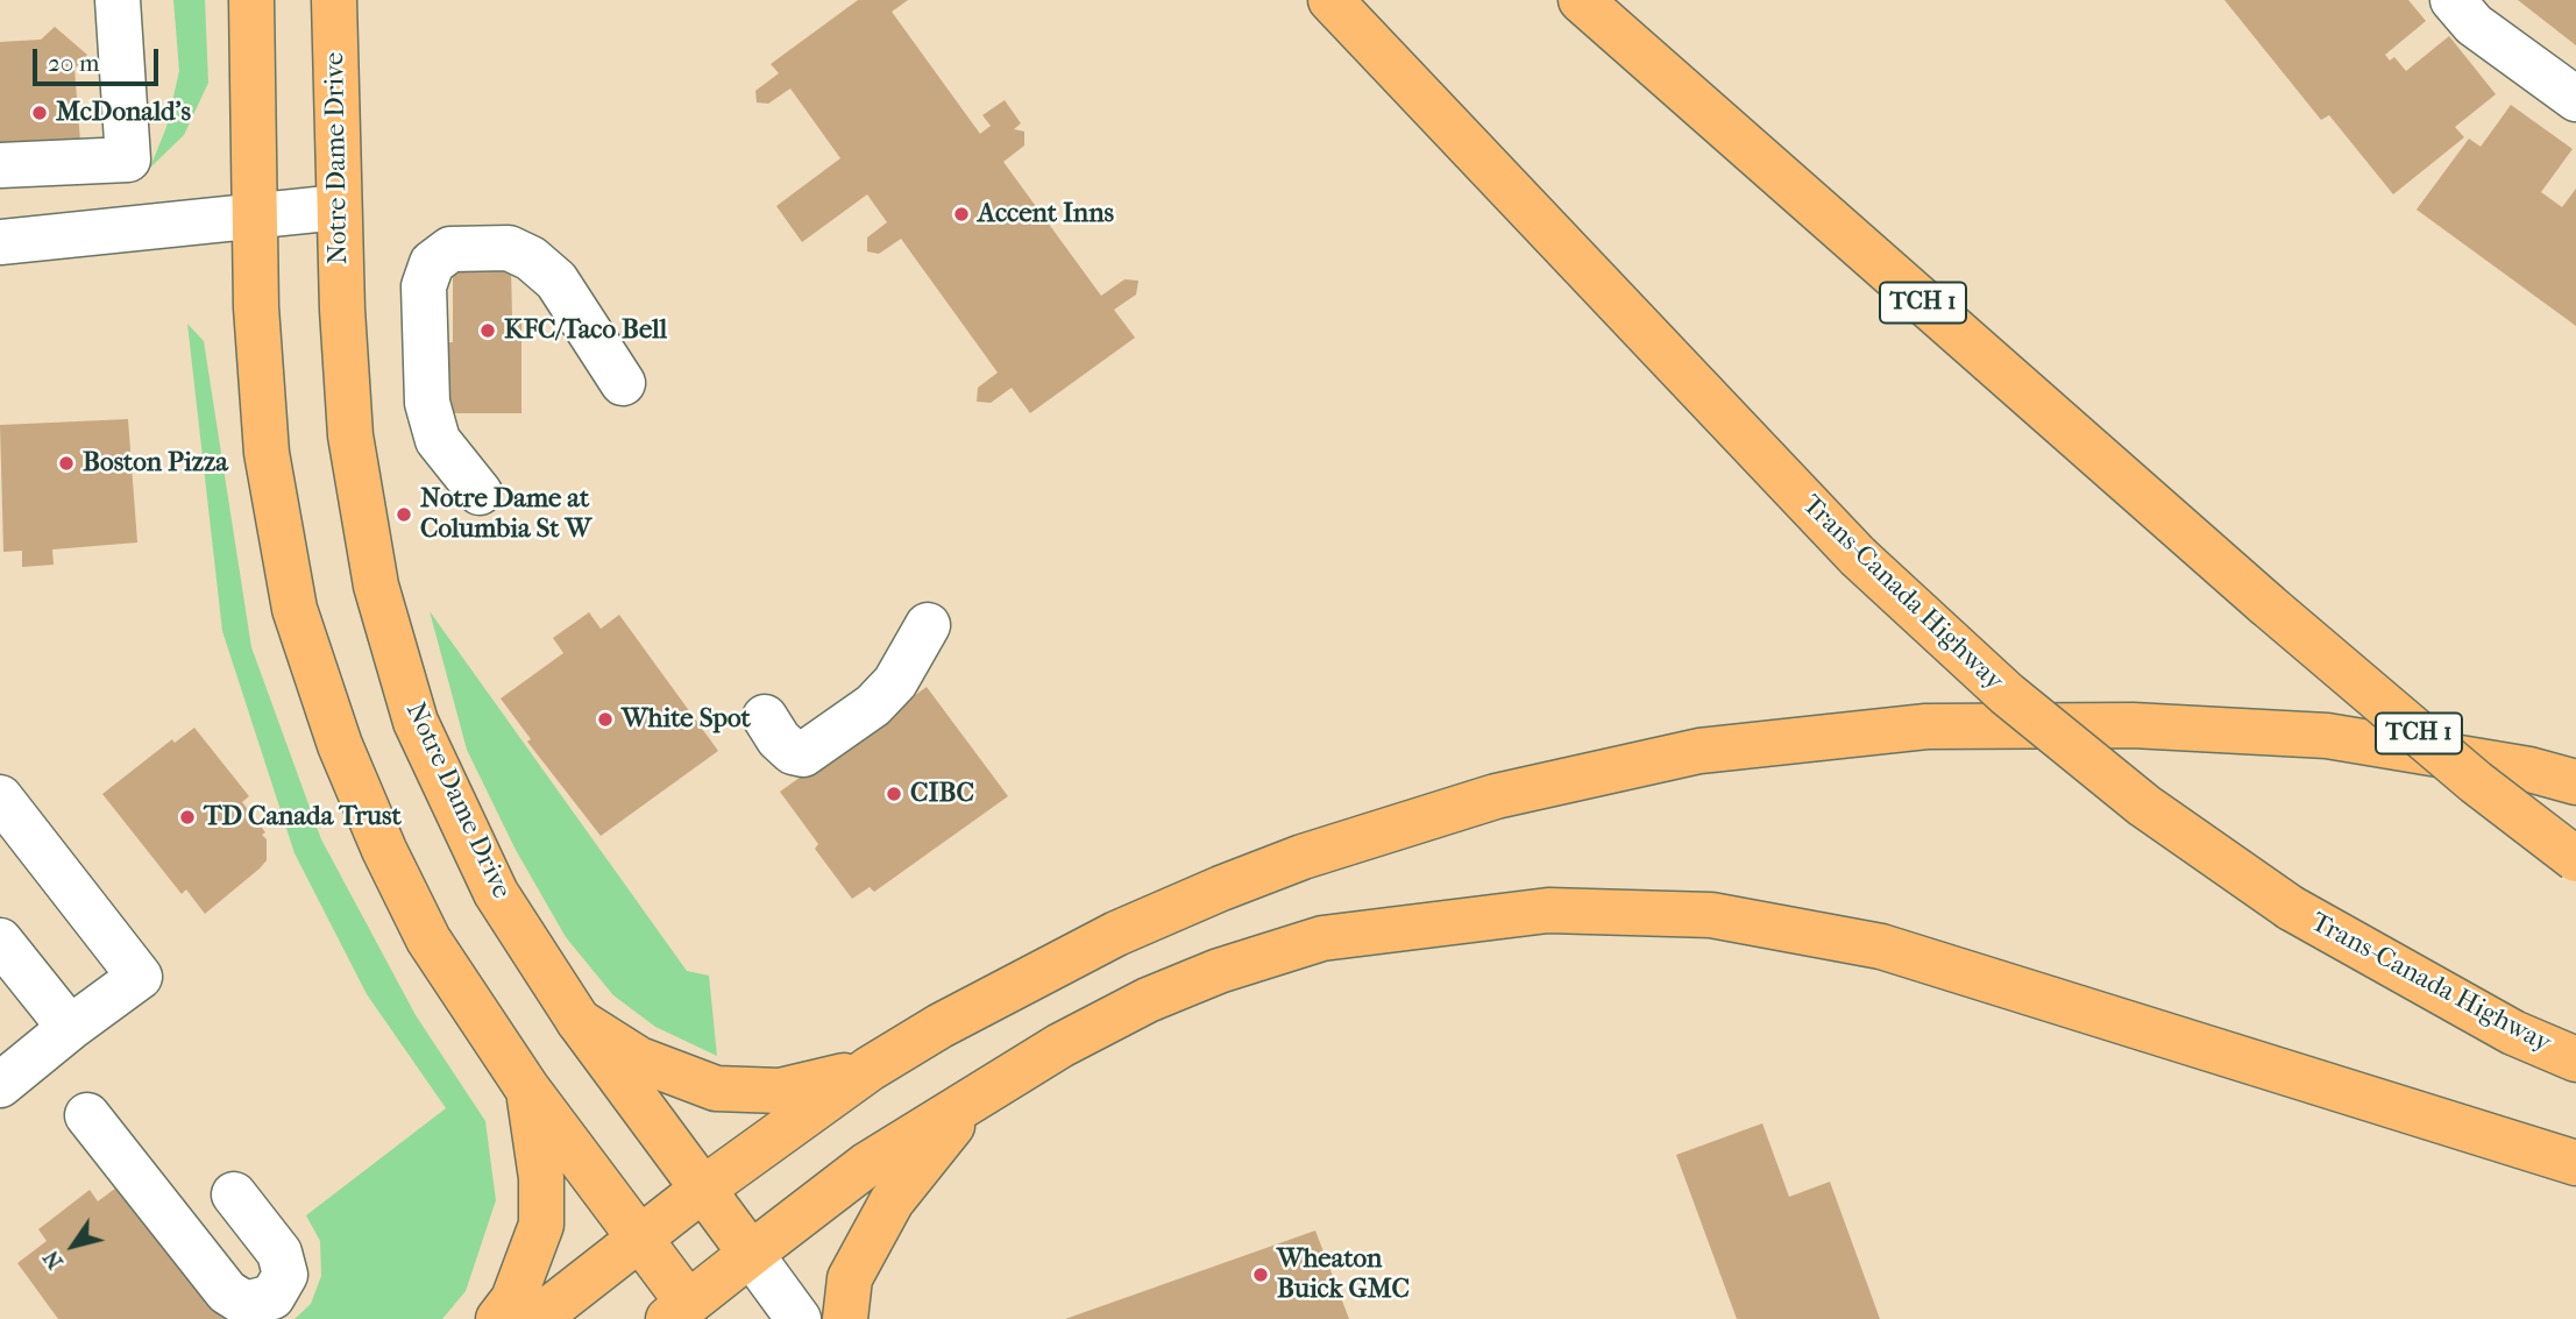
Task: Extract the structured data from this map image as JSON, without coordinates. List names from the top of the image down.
{
  "streets": {
    "main road": ["Notre Dame Drive", "TCH 1", "Trans-Canada Highway"]
  },
  "places": [
    "McDonald's",
    "Accent Inns",
    "KFC/Taco Bell",
    "Boston Pizza",
    "Notre Dame at Columbia St W",
    "White Spot",
    "CIBC",
    "TD Canada Trust",
    "Wheaton Buick GMC"
  ],
  "scale_bar": "20 m",
  "north": "bottom left"
}
